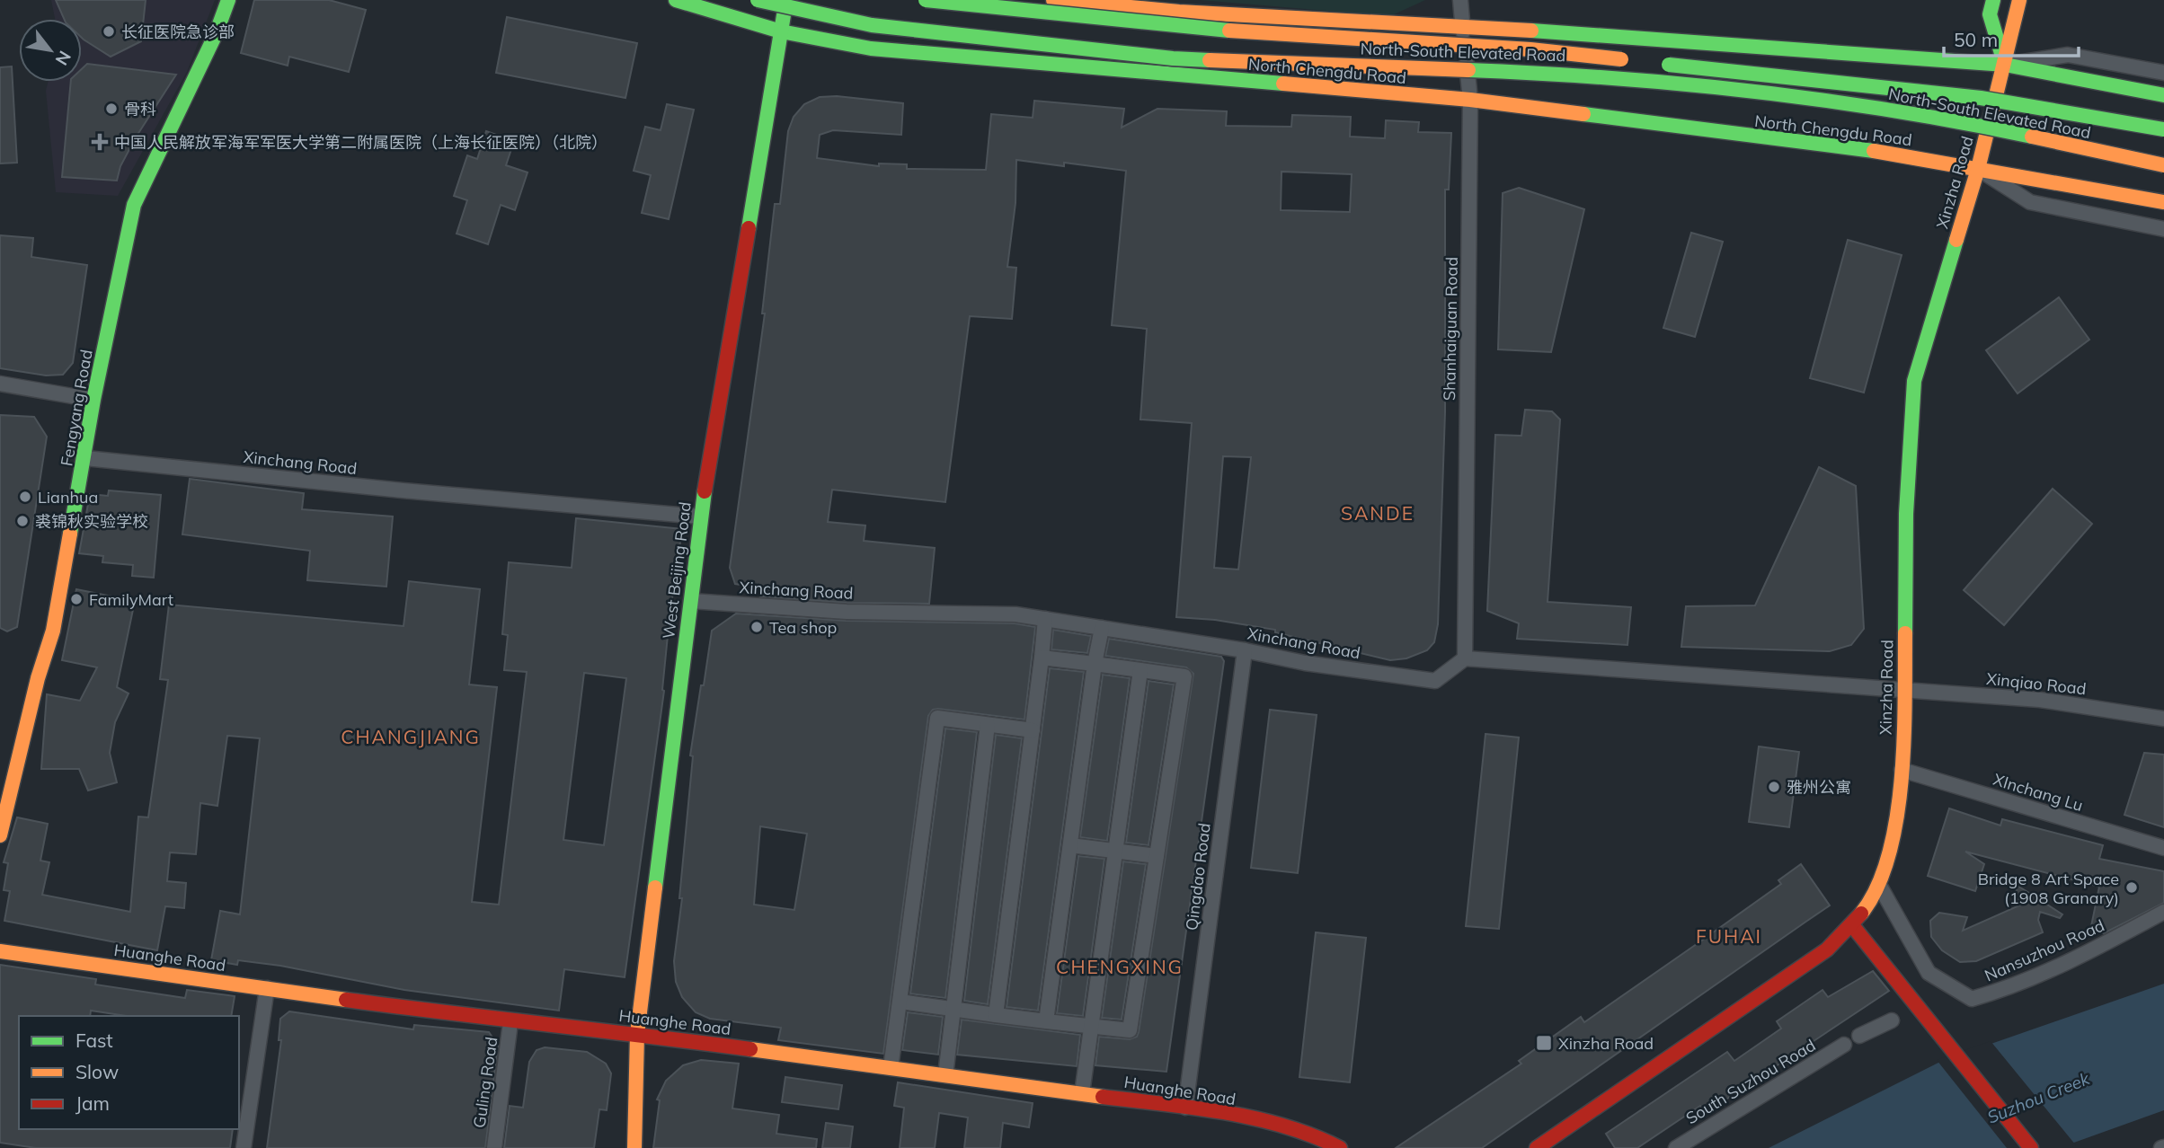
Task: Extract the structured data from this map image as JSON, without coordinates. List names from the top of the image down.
{
  "streets": {
    "main road": [
      "North-South Elevated Road",
      "North Chengdu Road",
      "Xinzha Road",
      "Fengyang Road",
      "West Beijing Road",
      "Huanghe Road"
    ],
    "street": [
      "Shanhaiguan Road",
      "Xinchang Road",
      "Xinqiao Road",
      "XInchang Lu",
      "Qingdao Road",
      "Nansuzhou Road",
      "South Suzhou Road",
      "Guling Road"
    ]
  },
  "crossings": [
    ["North Chengdu Road", "Xinzha Road"],
    ["North Chengdu Road", "Shanhaiguan Road"],
    ["North Chengdu Road", "West Beijing Road"],
    ["Xinzha Road", "Xinqiao Road"],
    ["Xinzha Road", "XInchang Lu"],
    ["Xinzha Road", "Nansuzhou Road"],
    ["Shanhaiguan Road", "Xinchang Road"],
    ["Fengyang Road", "Xinchang Road"],
    ["Xinchang Road", "West Beijing Road"],
    ["Xinchang Road", "Qingdao Road"],
    ["West Beijing Road", "Huanghe Road"],
    ["Qingdao Road", "Huanghe Road"],
    ["Huanghe Road", "Guling Road"]
  ],
  "districts": [
    "SANDE",
    "CHANGJIANG",
    "FUHAI",
    "CHENGXING"
  ],
  "water": ["Suzhou Creek"],
  "places": {
    "other": [
      "长征医院急诊部",
      "骨科",
      "Lianhua",
      "裘锦秋实验学校",
      "FamilyMart",
      "Tea shop",
      "雅州公寓",
      "Bridge 8 Art Space (1908 Granary)"
    ],
    "health": ["中国人民解放军海军军医大学第二附属医院（上海长征医院）（北院）"],
    "transit": ["Xinzha Road"]
  },
  "legend": ["Fast", "Slow", "Jam"],
  "scale_bar": "50 m",
  "north": "bottom right"
}
